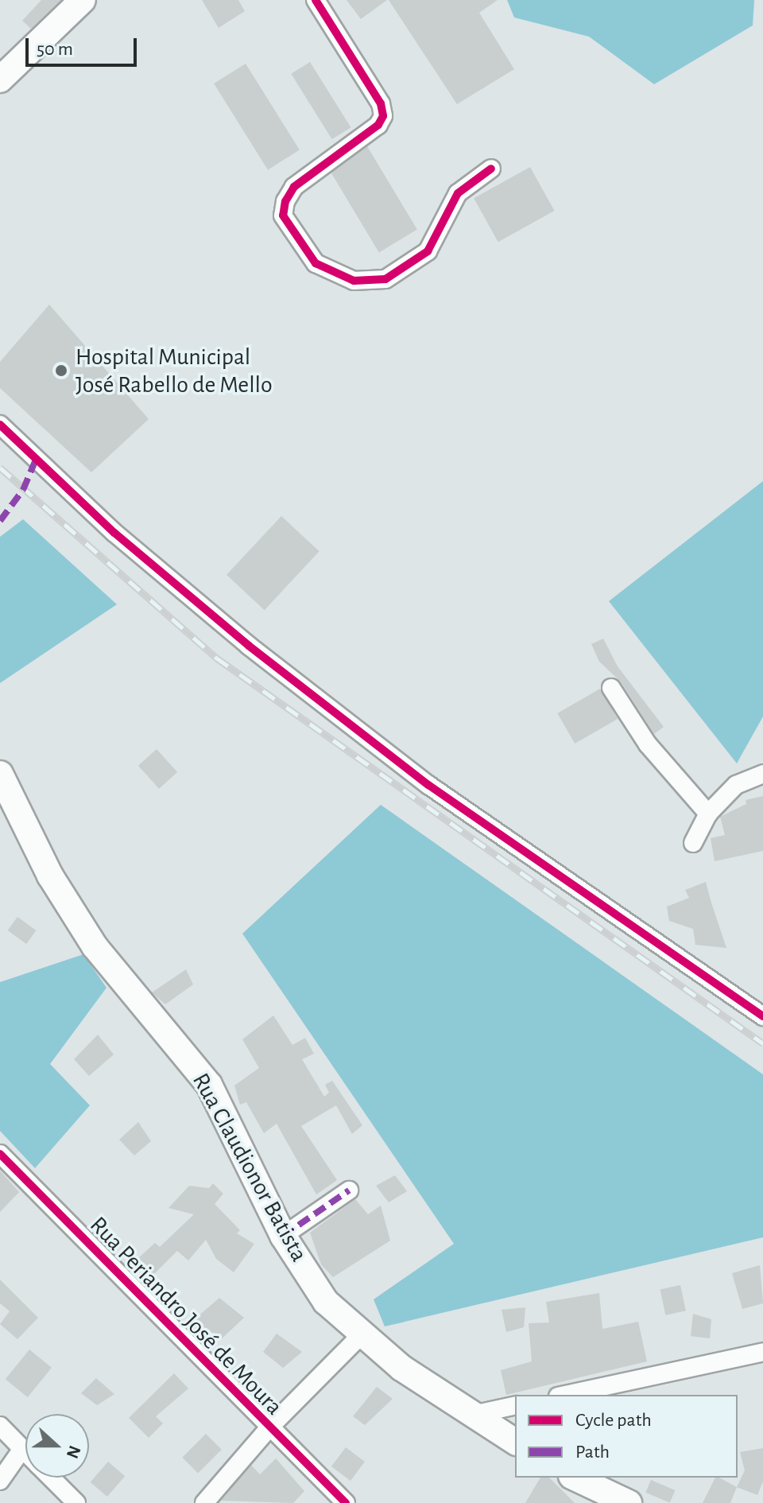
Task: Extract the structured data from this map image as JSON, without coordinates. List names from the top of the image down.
{
  "streets": {
    "main road": ["Rua Claudionor Batista"],
    "street": ["Rua Periandro José de Moura"]
  },
  "places": ["Hospital Municipal José Rabello de Mello"],
  "legend": ["Cycle path", "Path"],
  "scale_bar": "50 m",
  "north": "right"
}
